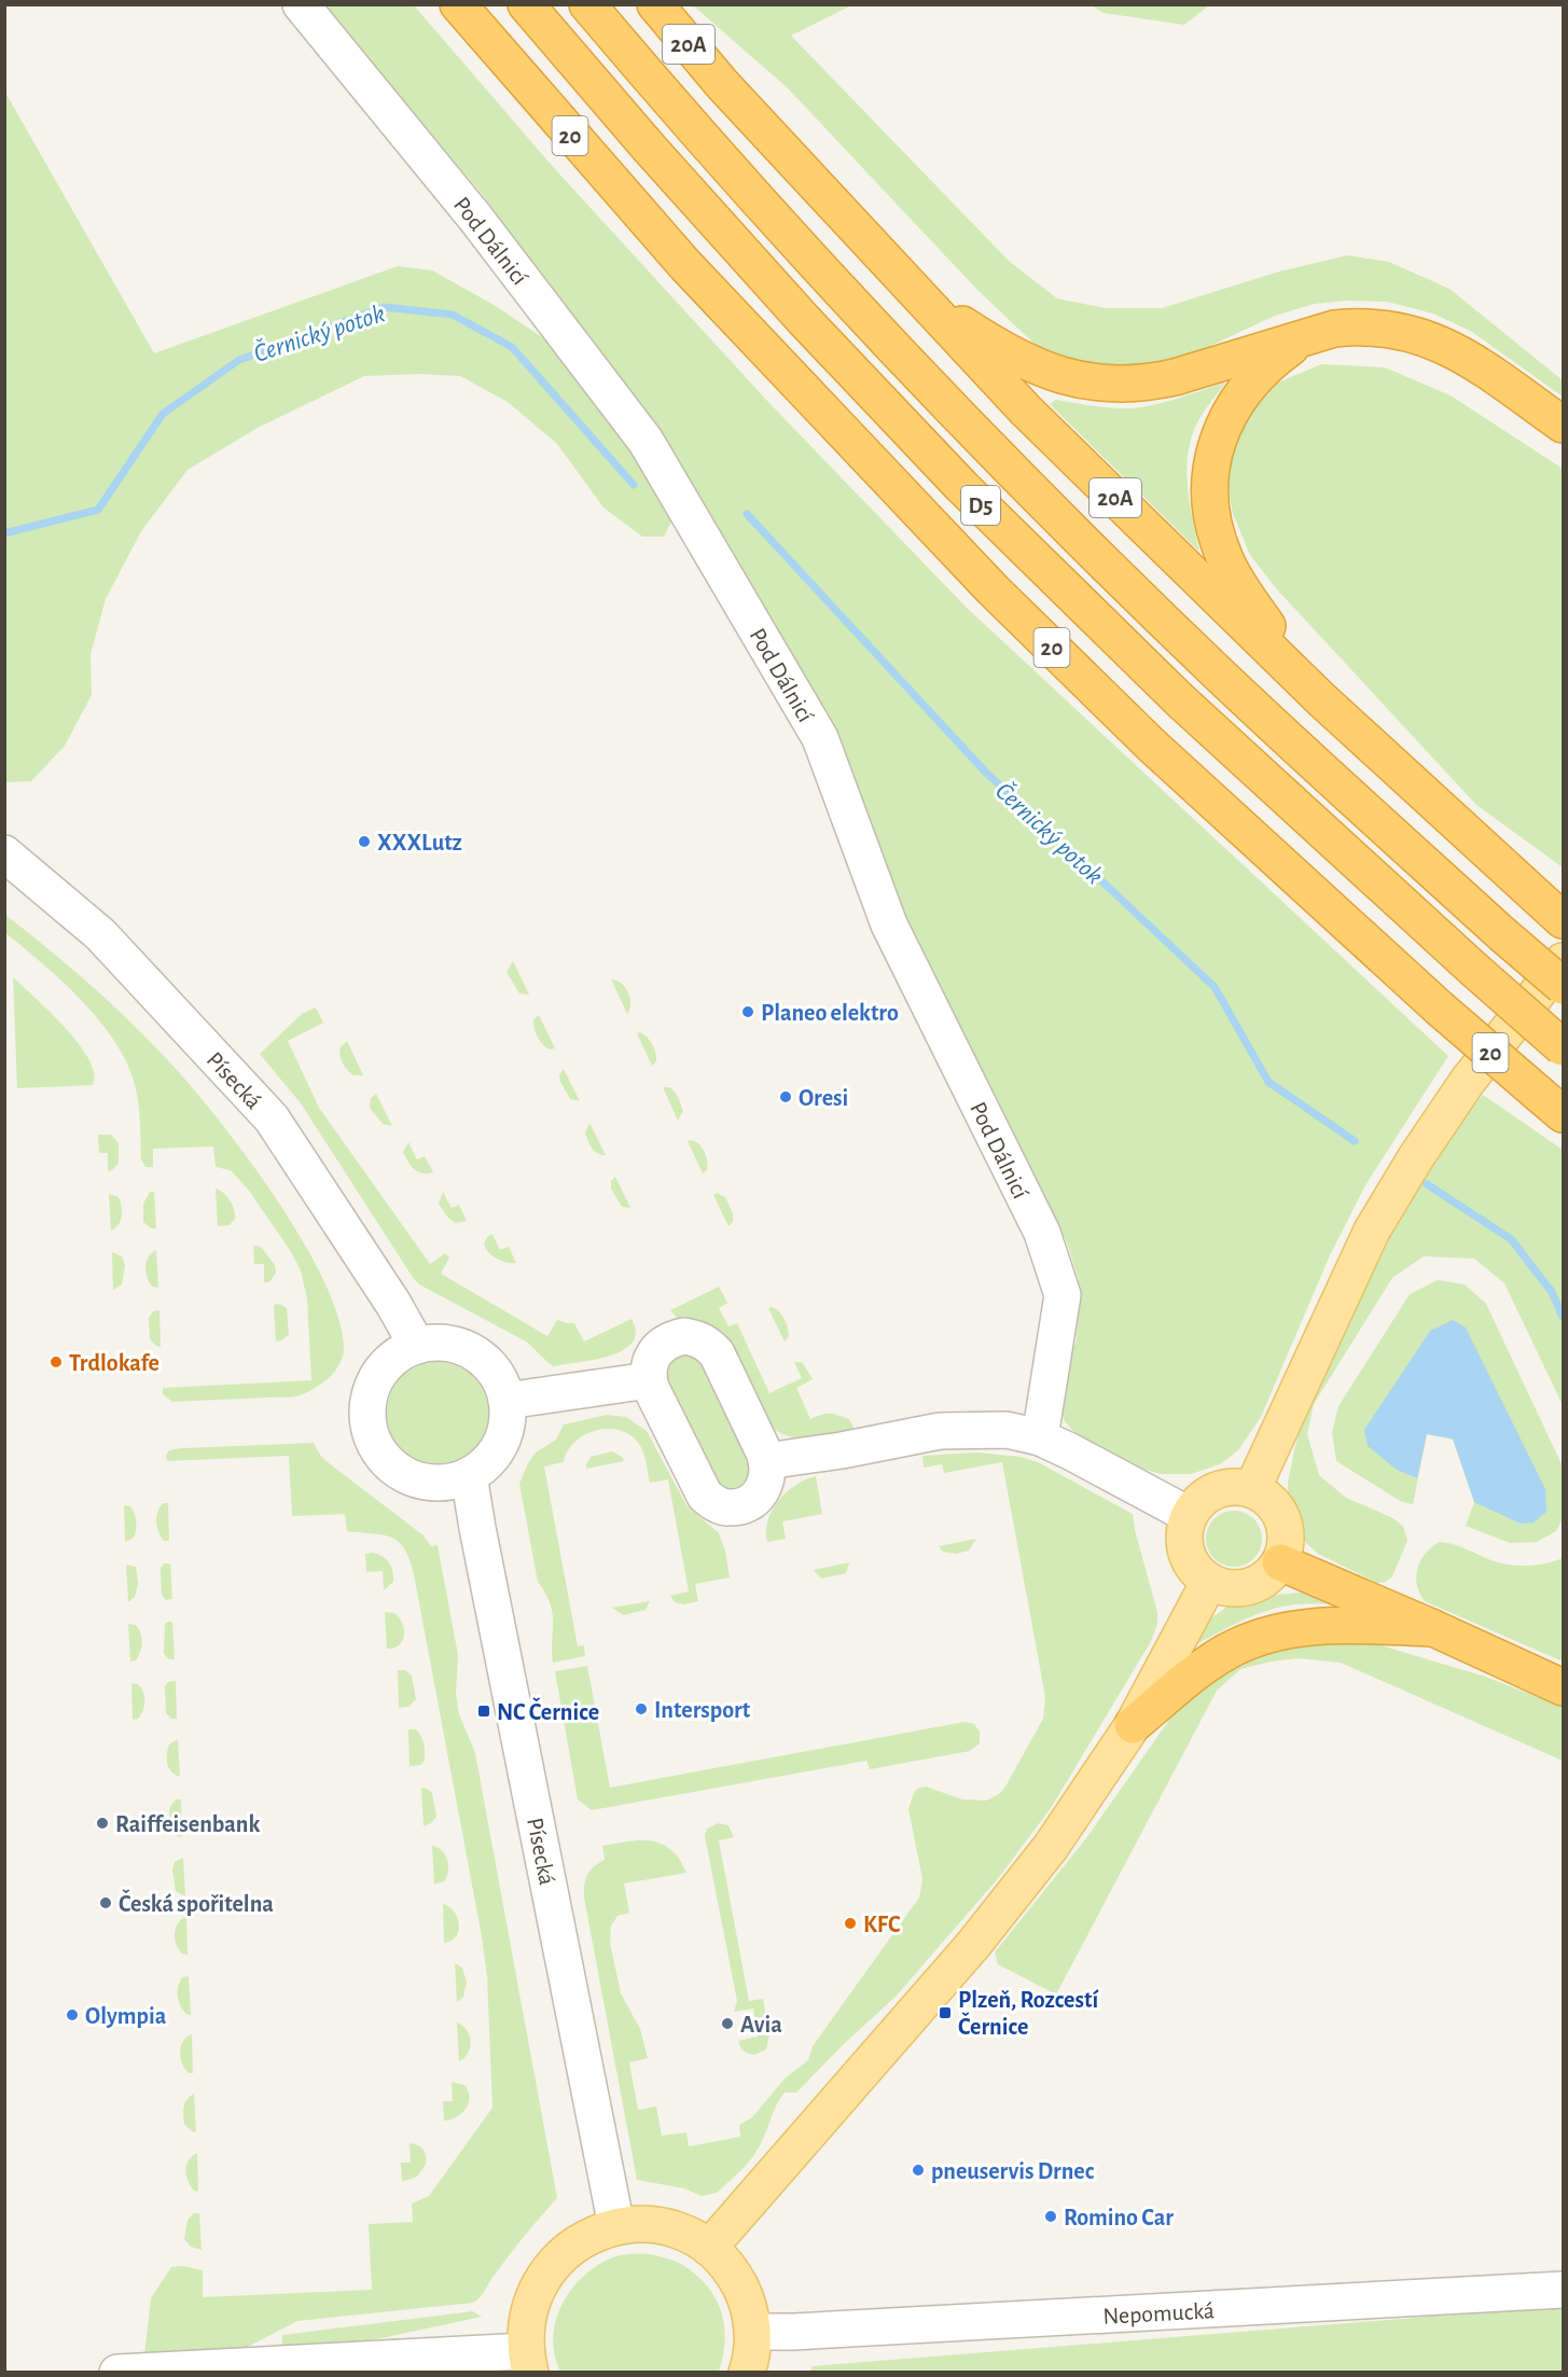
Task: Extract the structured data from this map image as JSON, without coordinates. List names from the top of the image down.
{
  "streets": {
    "highway": ["20A", "20", "D5"],
    "street": ["Pod Dálnicí", "Písecká", "Nepomucká"]
  },
  "water": ["Černický potok"],
  "places": {
    "other": [
      "XXXLutz",
      "Planeo elektro",
      "Oresi",
      "Trdlokafe",
      "Intersport",
      "Raiffeisenbank",
      "Česká spořitelna",
      "KFC",
      "Olympia",
      "Avia",
      "pneuservis Drnec",
      "Romino Car"
    ],
    "transit": ["NC Černice", "Plzeň, Rozcestí Černice"]
  }
}
